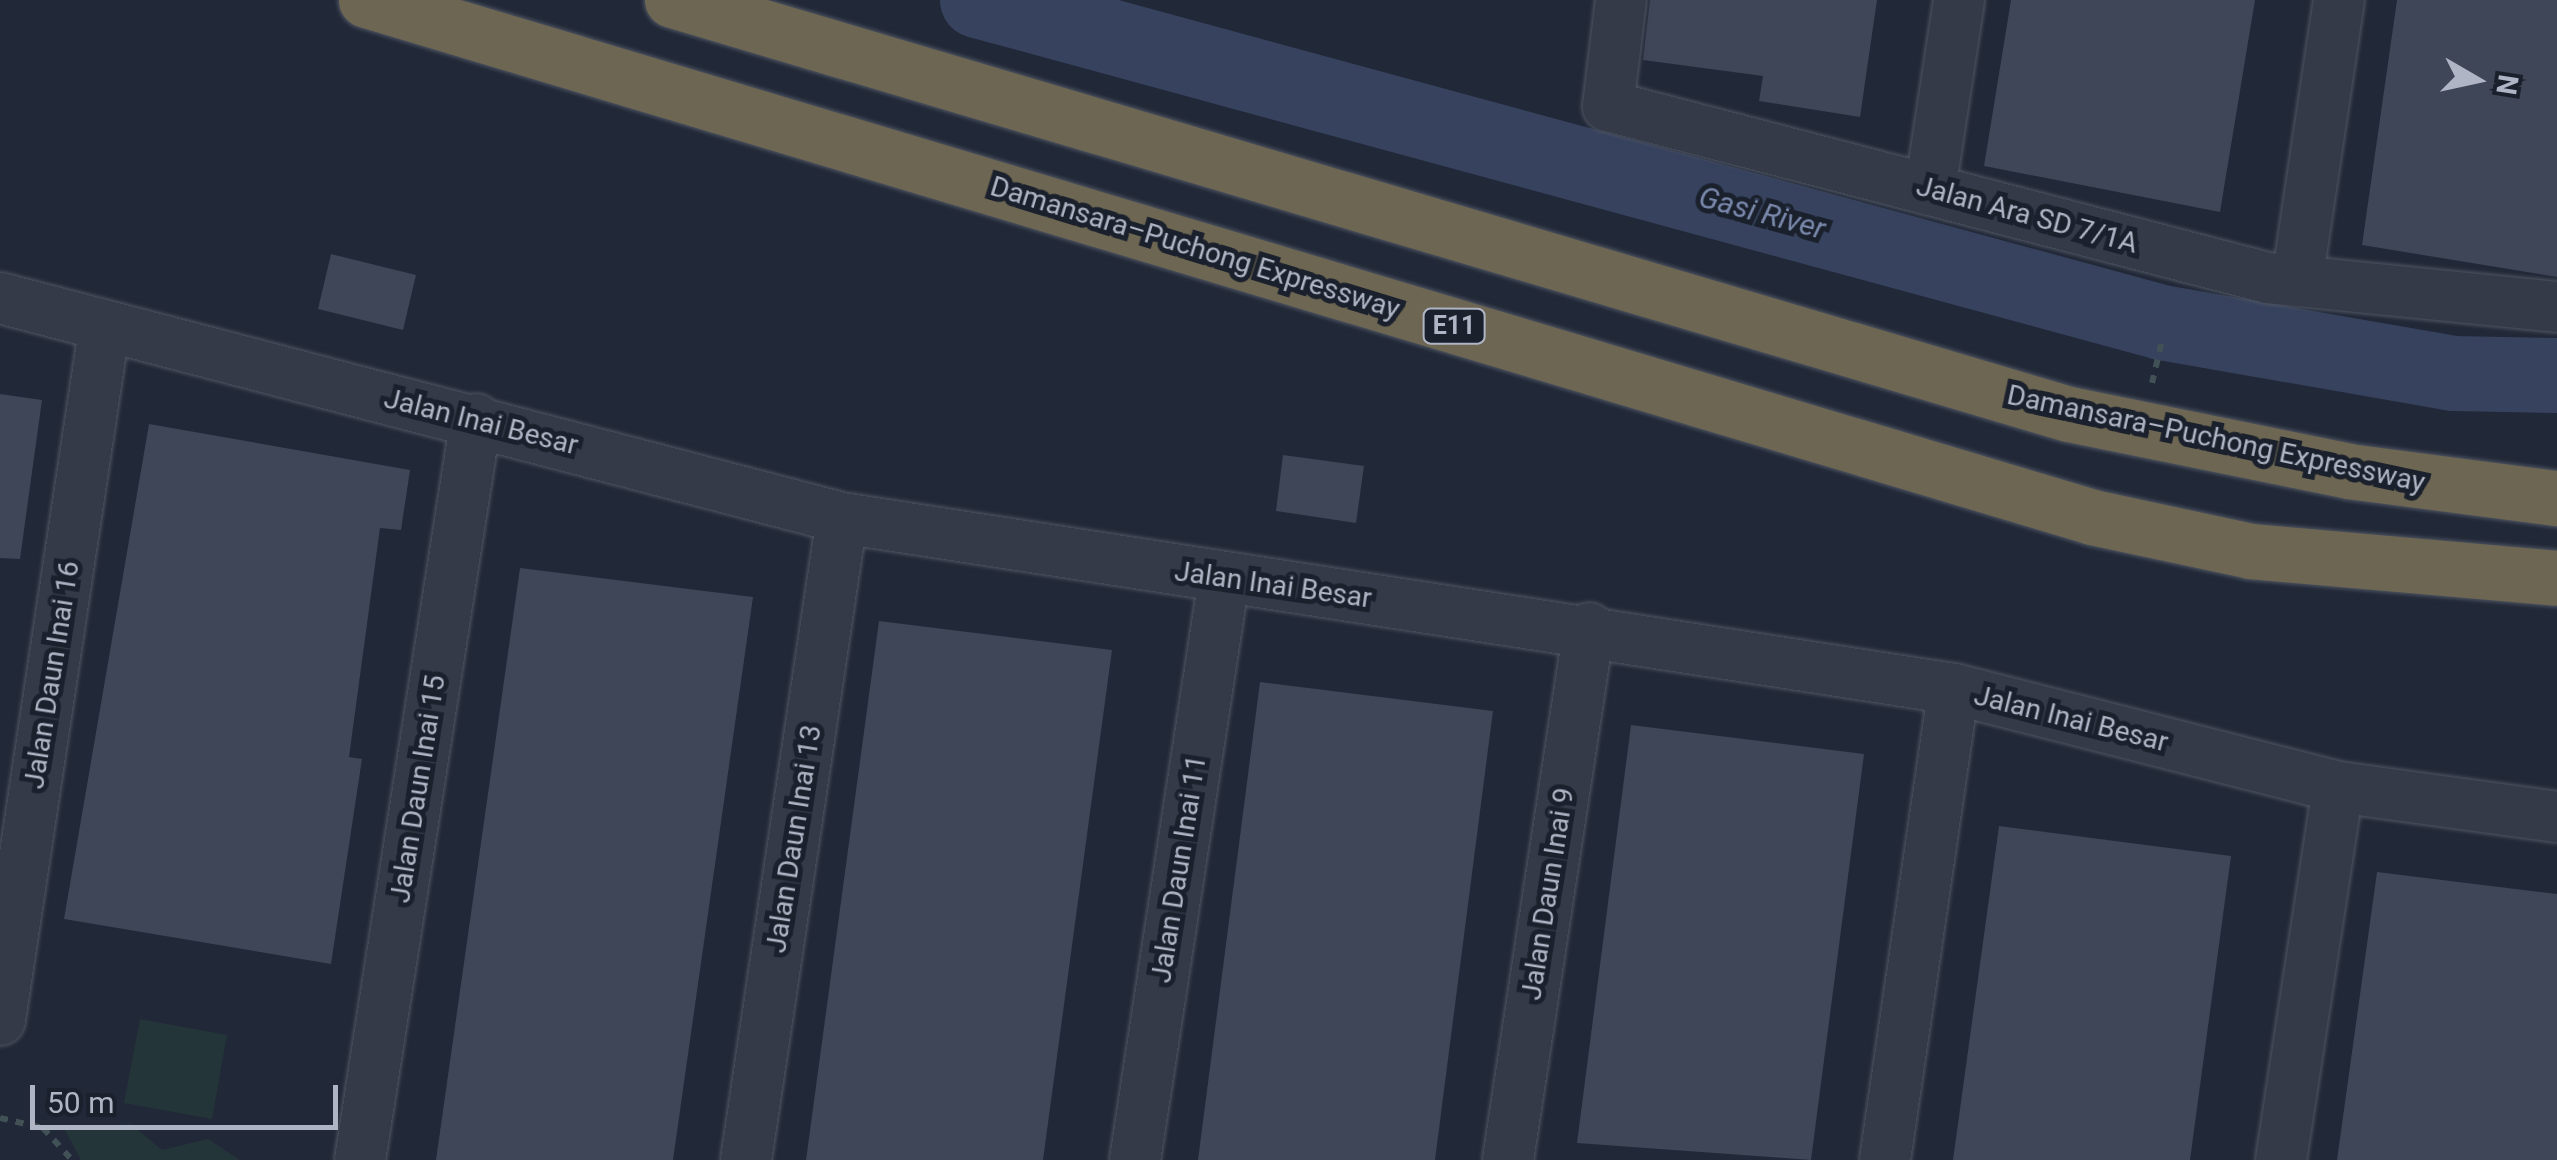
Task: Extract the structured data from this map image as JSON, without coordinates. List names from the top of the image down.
{
  "streets": {
    "highway": ["Damansara–Puchong Expressway", "E11"],
    "street": [
      "Jalan Ara SD 7/1A",
      "Jalan Inai Besar",
      "Jalan Daun Inai 16",
      "Jalan Daun Inai 15",
      "Jalan Daun Inai 13",
      "Jalan Daun Inai 11",
      "Jalan Daun Inai 9"
    ]
  },
  "crossings": [
    ["Jalan Inai Besar", "Jalan Daun Inai 16"],
    ["Jalan Inai Besar", "Jalan Daun Inai 15"],
    ["Jalan Inai Besar", "Jalan Daun Inai 13"],
    ["Jalan Inai Besar", "Jalan Daun Inai 11"],
    ["Jalan Inai Besar", "Jalan Daun Inai 9"]
  ],
  "water": ["Gasi River"],
  "scale_bar": "50 m",
  "north": "right"
}
